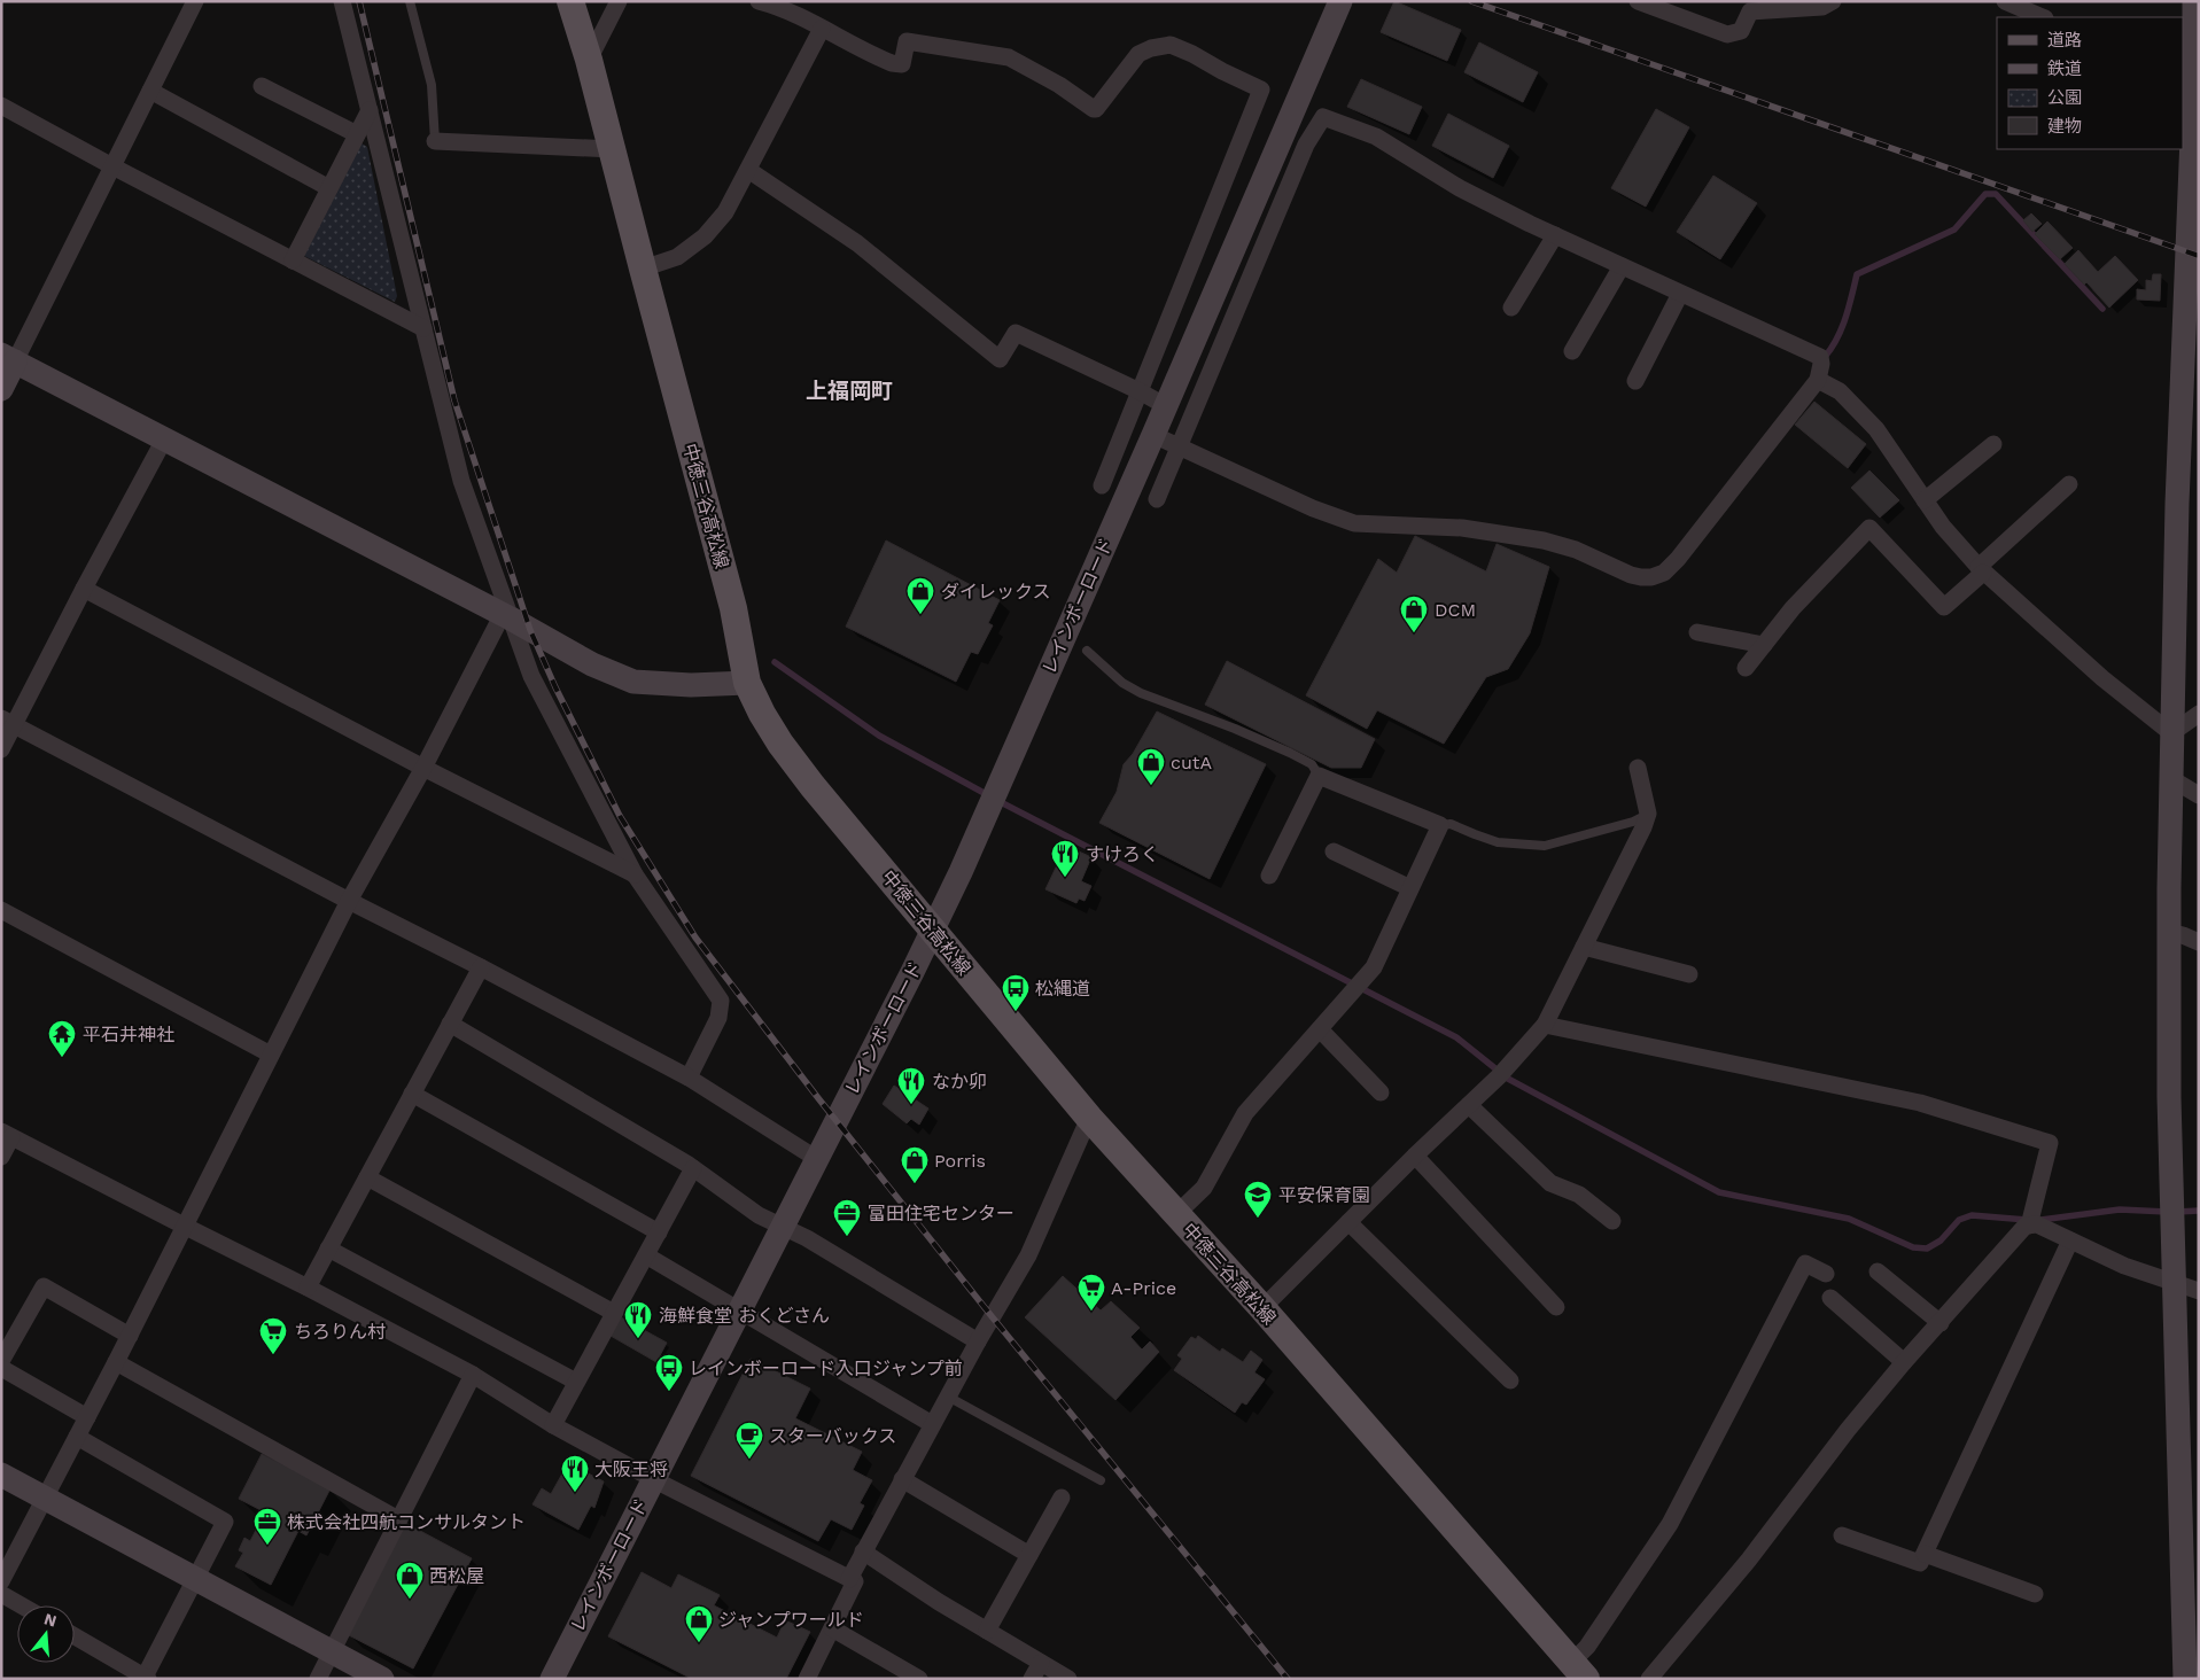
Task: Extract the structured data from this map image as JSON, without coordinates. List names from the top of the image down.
{
  "streets": {
    "main road": ["中徳三谷高松線"],
    "street": ["レインボーロード"]
  },
  "crossings": [
    ["中徳三谷高松線", "レインボーロード"]
  ],
  "districts": ["上福岡町"],
  "places": {
    "shop": [
      "ダイレックス",
      "DCM",
      "cutA",
      "Porris",
      "西松屋",
      "ジャンプワールド"
    ],
    "restaurant": [
      "すけろく",
      "なか卯",
      "海鮮食堂 おくどさん",
      "大阪王将"
    ],
    "bus stop": ["松縄道", "レインボーロード入口ジャンプ前"],
    "temple": ["平石井神社"],
    "school or university": ["平安保育園"],
    "office": ["富田住宅センター", "株式会社四航コンサルタント"],
    "supermarket": ["A-Price", "ちろりん村"],
    "cafe": ["スターバックス"]
  },
  "legend": [
    "道路",
    "鉄道",
    "公園",
    "建物"
  ],
  "north": "top"
}
